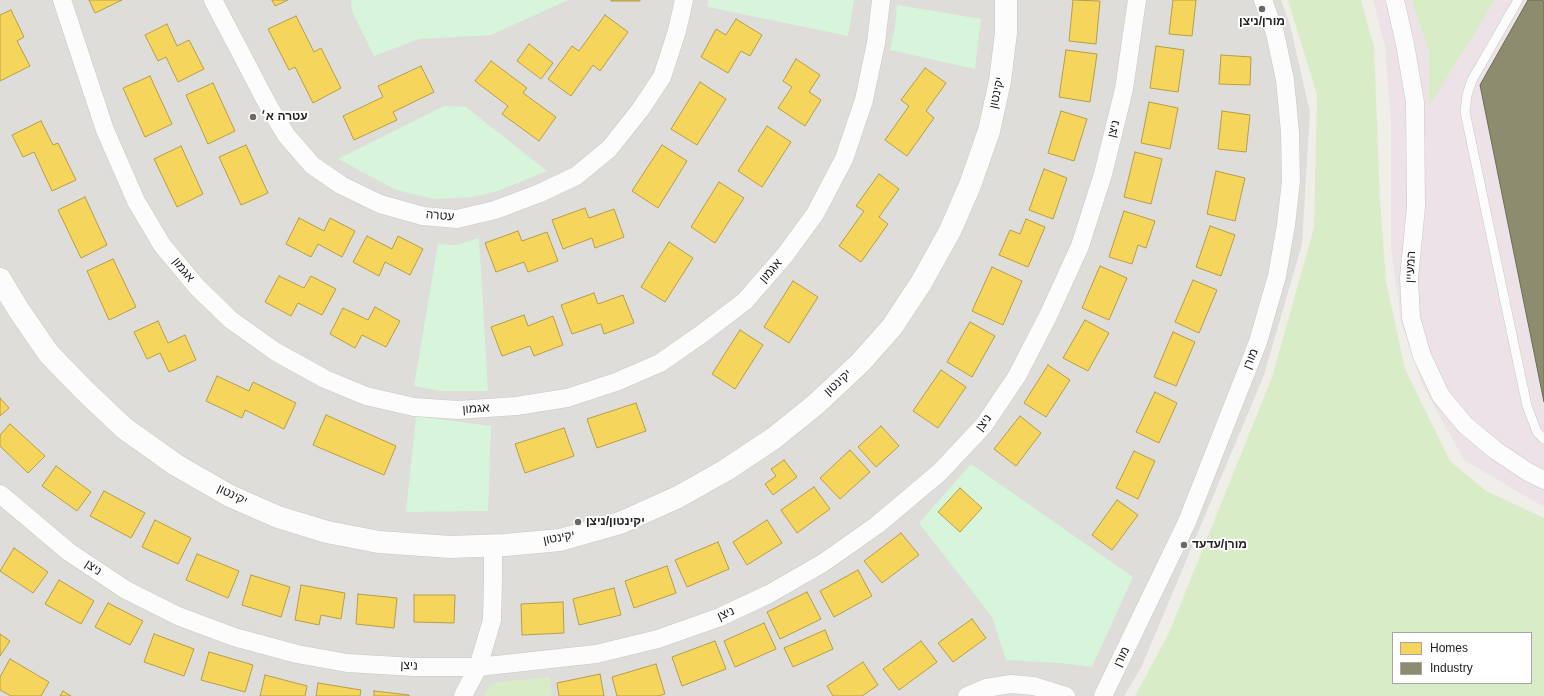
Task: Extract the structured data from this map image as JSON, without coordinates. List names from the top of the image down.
{
  "streets": {
    "street": [
      "יקינטון",
      "ניצן",
      "עטרה",
      "המעיין",
      "אגמון",
      "מורן"
    ]
  },
  "places": [
    "מורן/ניצן",
    "עטרה א׳",
    "יקינטון/ניצן",
    "מורן/עדעד"
  ],
  "legend": ["Homes", "Industry"]
}
